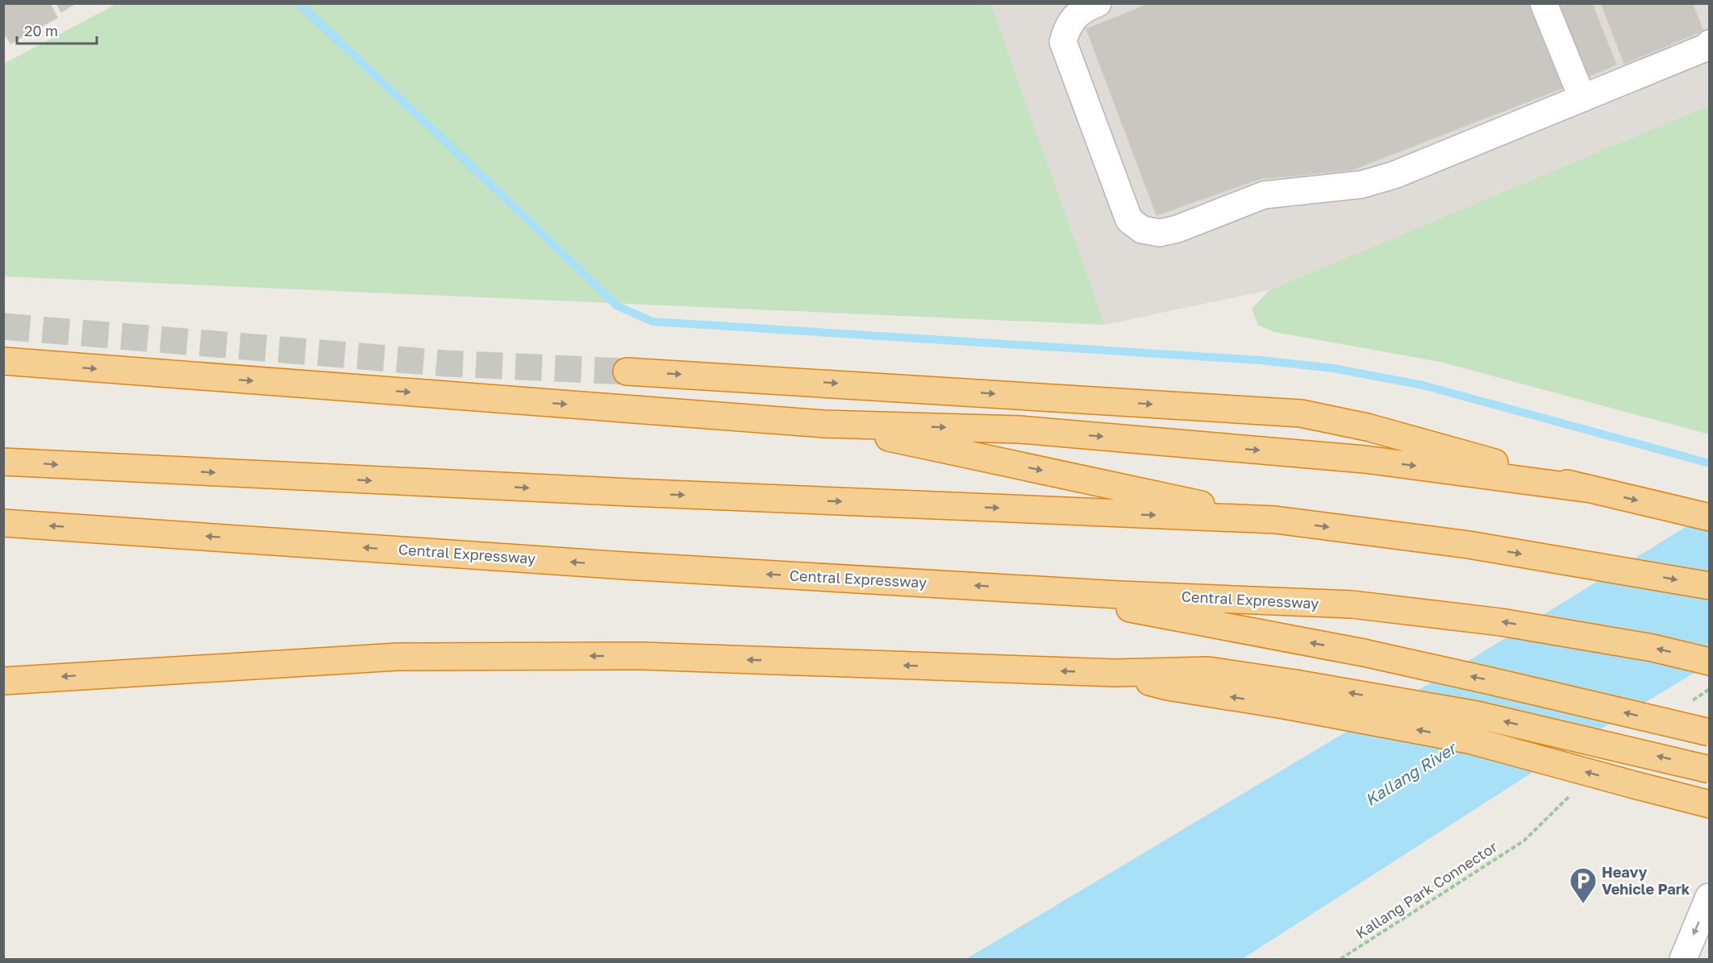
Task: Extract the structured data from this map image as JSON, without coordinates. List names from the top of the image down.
{
  "streets": {
    "highway": ["Central Expressway"],
    "path": ["Kallang Park Connector"]
  },
  "water": ["Kallang River"],
  "places": {
    "parking": ["Heavy Vehicle Park"]
  },
  "scale_bar": "20 m"
}
